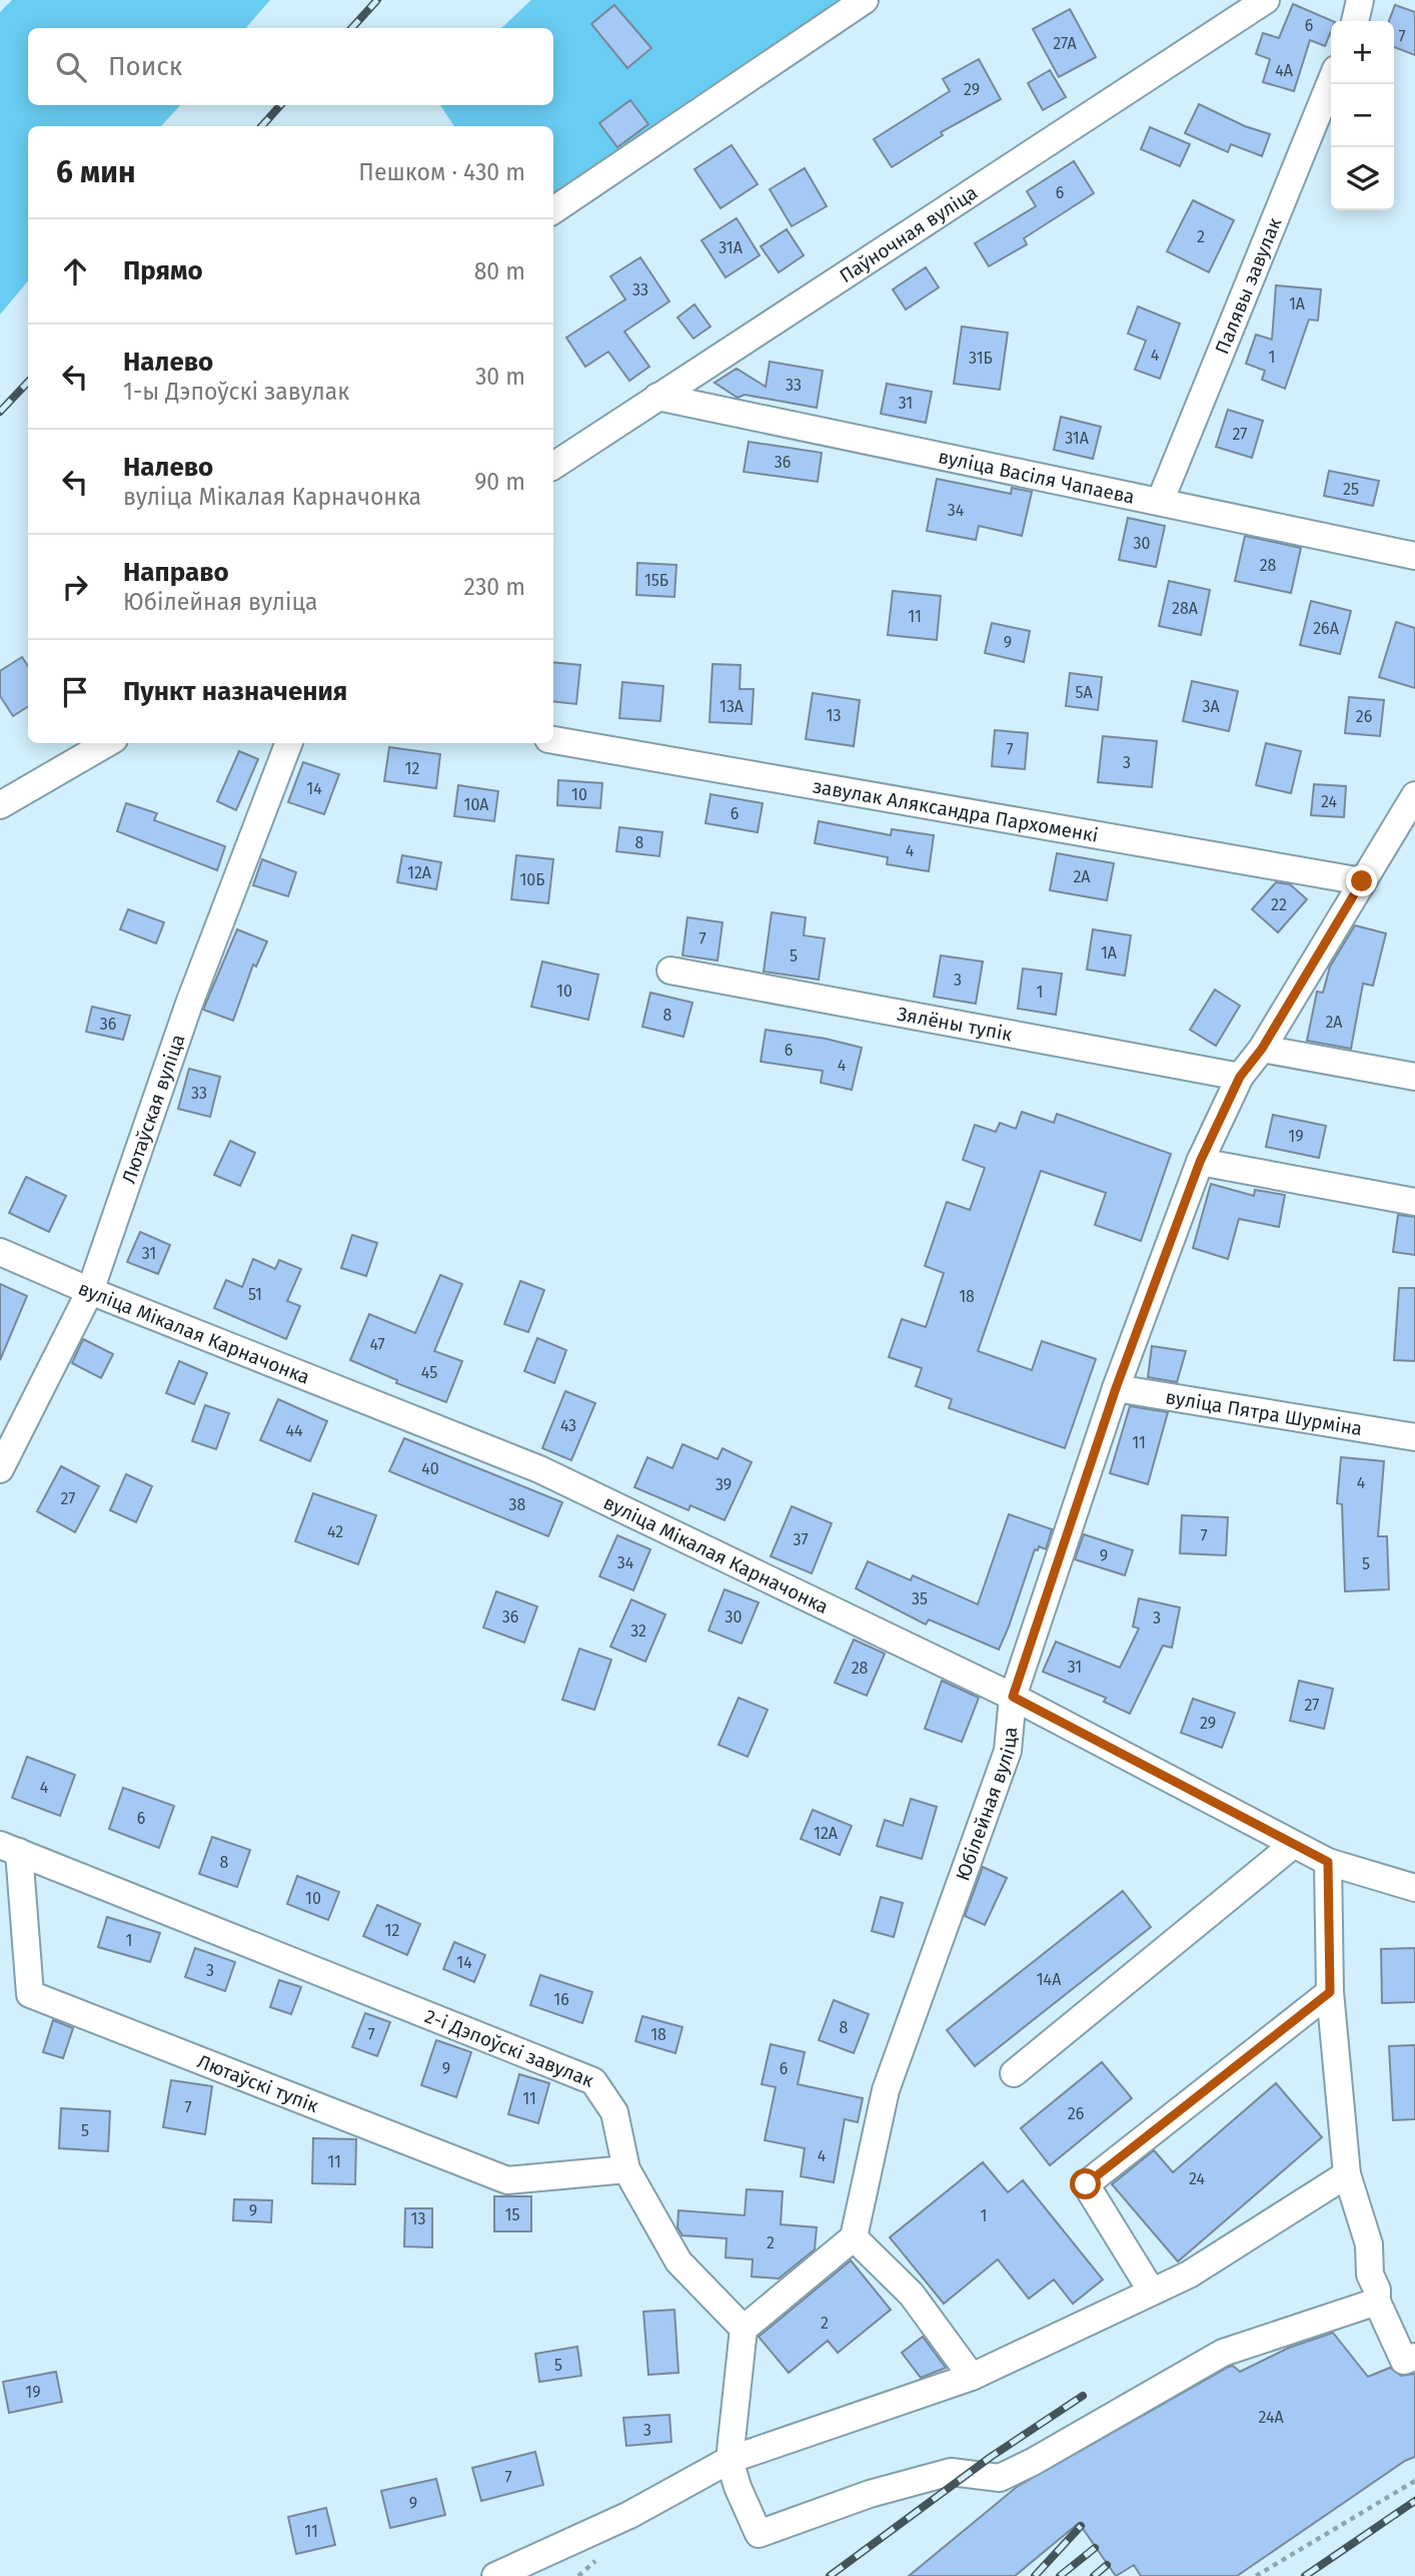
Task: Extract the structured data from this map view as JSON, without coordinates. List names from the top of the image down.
{
  "streets": {
    "street": [
      "Паўночная вуліца",
      "Палявы завулак",
      "вуліца Васіля Чапаева",
      "завулак Аляксандра Пархоменкі",
      "Зялёны тупік",
      "Лютаўская вуліца",
      "вуліца Мікалая Карначонка",
      "вуліца Пятра Шурміна",
      "Юбілейная вуліца",
      "2-і Дэпоўскі завулак",
      "Лютаўскі тупік"
    ]
  },
  "crossings": [
    ["Паўночная вуліца", "вуліца Васіля Чапаева"],
    ["Палявы завулак", "вуліца Васіля Чапаева"],
    ["завулак Аляксандра Пархоменкі", "Юбілейная вуліца"],
    ["Зялёны тупік", "Юбілейная вуліца"],
    ["Лютаўская вуліца", "вуліца Мікалая Карначонка"],
    ["вуліца Мікалая Карначонка", "Юбілейная вуліца"],
    ["вуліца Пятра Шурміна", "Юбілейная вуліца"],
    ["2-і Дэпоўскі завулак", "Лютаўскі тупік"]
  ],
  "house_numbers": [
    "6",
    "7",
    "27А",
    "4А",
    "29",
    "6",
    "2",
    "31А",
    "33",
    "1А",
    "4",
    "1",
    "31Б",
    "33",
    "31",
    "27",
    "31А",
    "36",
    "25",
    "34",
    "30",
    "28",
    "15Б",
    "28А",
    "11",
    "26А",
    "9",
    "5А",
    "13А",
    "3А",
    "13",
    "26",
    "7",
    "3",
    "12",
    "14",
    "10",
    "24",
    "10А",
    "6",
    "8",
    "4",
    "12А",
    "2А",
    "10Б",
    "22",
    "7",
    "1А",
    "5",
    "3",
    "10",
    "1",
    "8",
    "2А",
    "36",
    "6",
    "4",
    "33",
    "19",
    "31",
    "51",
    "18",
    "47",
    "45",
    "43",
    "44",
    "11",
    "40",
    "4",
    "39",
    "27",
    "38",
    "42",
    "7",
    "37",
    "9",
    "34",
    "5",
    "35",
    "36",
    "30",
    "3",
    "32",
    "31",
    "28",
    "27",
    "29",
    "4",
    "6",
    "12А",
    "8",
    "10",
    "12",
    "1",
    "14",
    "3",
    "14А",
    "16",
    "8",
    "7",
    "18",
    "9",
    "6",
    "11",
    "7",
    "26",
    "5",
    "4",
    "11",
    "24",
    "9",
    "15",
    "1",
    "13",
    "2",
    "2",
    "5",
    "19",
    "24А",
    "3",
    "7",
    "9",
    "11"
  ],
  "page": {
    "map_buttons": ["+", "−"],
    "search": "Поиск",
    "heading": ["6 мин", "Пешком · 430 m"],
    "list": [
      ["Прямо", "80 m"],
      ["Налево", "1-ы Дэпоўскі завулак", "30 m"],
      ["Налево", "вуліца Мікалая Карначонка", "90 m"],
      ["Направо", "Юбілейная вуліца", "230 m"],
      "Пункт назначения"
    ]
  }
}
